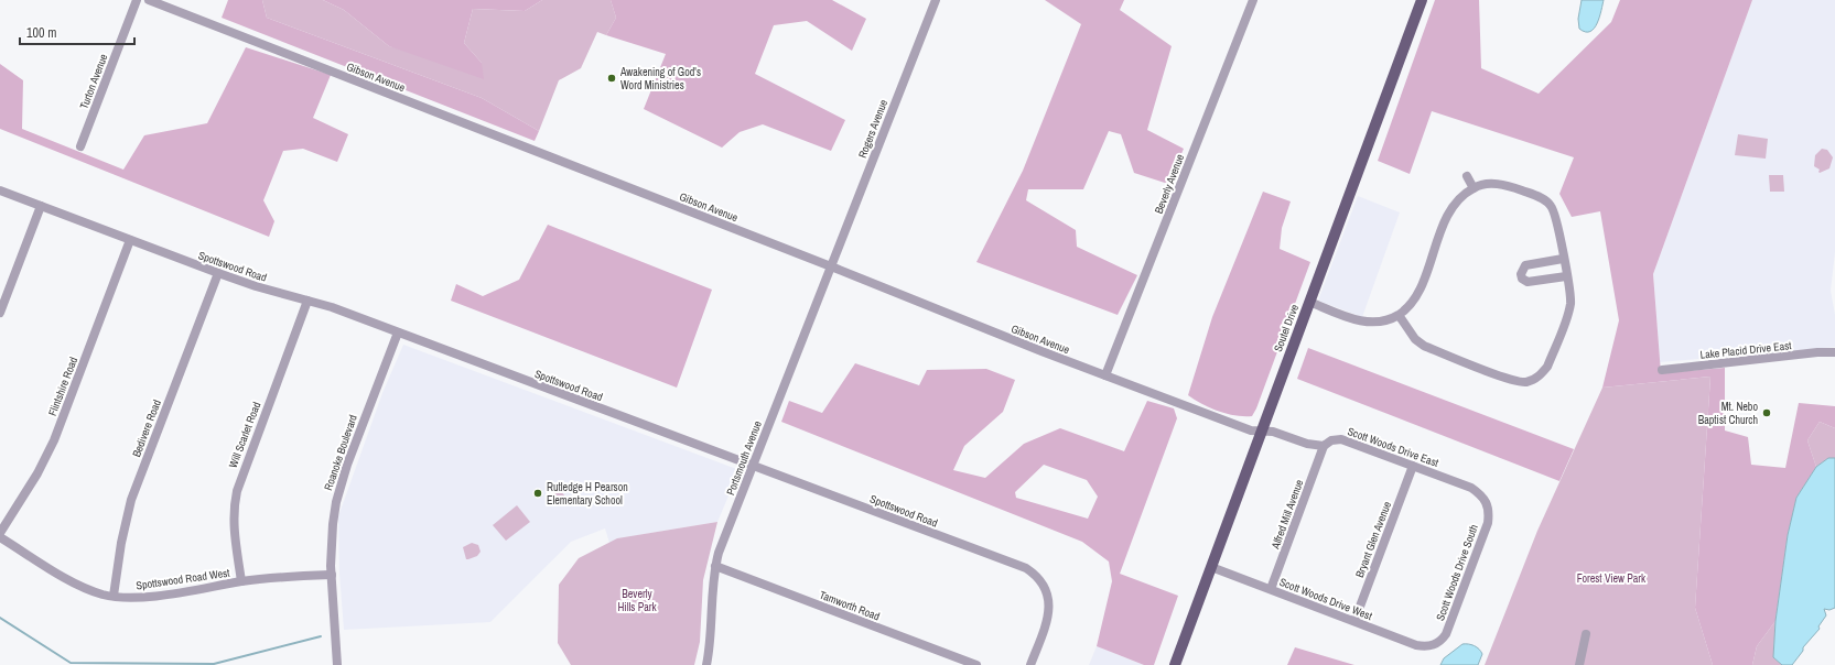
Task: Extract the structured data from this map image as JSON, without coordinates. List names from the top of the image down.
{
  "streets": {
    "main road": ["Soutel Drive"],
    "street": [
      "Gibson Avenue",
      "Turton Avenue",
      "Rogers Avenue",
      "Beverly Avenue",
      "Spottswood Road",
      "Lake Placid Drive East",
      "Flintshire Road",
      "Bedivere Road",
      "Will Scarlet Road",
      "Scott Woods Drive East",
      "Roanoke Boulevard",
      "Portsmouth Avenue",
      "Alfred Mill Avenue",
      "Bryant Glen Avenue",
      "Scott Woods Drive South",
      "Spottswood Road West",
      "Scott Woods Drive West",
      "Tamworth Road"
    ]
  },
  "crossings": [
    ["Gibson Avenue", "Rogers Avenue"],
    ["Gibson Avenue", "Beverly Avenue"],
    ["Gibson Avenue", "Soutel Drive"],
    ["Gibson Avenue", "Scott Woods Drive East"],
    ["Gibson Avenue", "Portsmouth Avenue"],
    ["Rogers Avenue", "Portsmouth Avenue"],
    ["Spottswood Road", "Flintshire Road"],
    ["Spottswood Road", "Bedivere Road"],
    ["Spottswood Road", "Will Scarlet Road"],
    ["Spottswood Road", "Roanoke Boulevard"],
    ["Spottswood Road", "Portsmouth Avenue"],
    ["Soutel Drive", "Scott Woods Drive East"],
    ["Soutel Drive", "Scott Woods Drive West"],
    ["Bedivere Road", "Spottswood Road West"],
    ["Will Scarlet Road", "Spottswood Road West"],
    ["Scott Woods Drive East", "Alfred Mill Avenue"],
    ["Scott Woods Drive East", "Bryant Glen Avenue"],
    ["Scott Woods Drive East", "Scott Woods Drive South"],
    ["Roanoke Boulevard", "Spottswood Road West"],
    ["Portsmouth Avenue", "Tamworth Road"],
    ["Alfred Mill Avenue", "Scott Woods Drive West"],
    ["Bryant Glen Avenue", "Scott Woods Drive West"],
    ["Scott Woods Drive South", "Scott Woods Drive West"]
  ],
  "parks": ["Forest View Park", "Beverly Hills Park"],
  "places": ["Awakening of God's Word Ministries", "Mt. Nebo Baptist Church", "Rutledge H Pearson Elementary School"],
  "scale_bar": "100 m"
}
